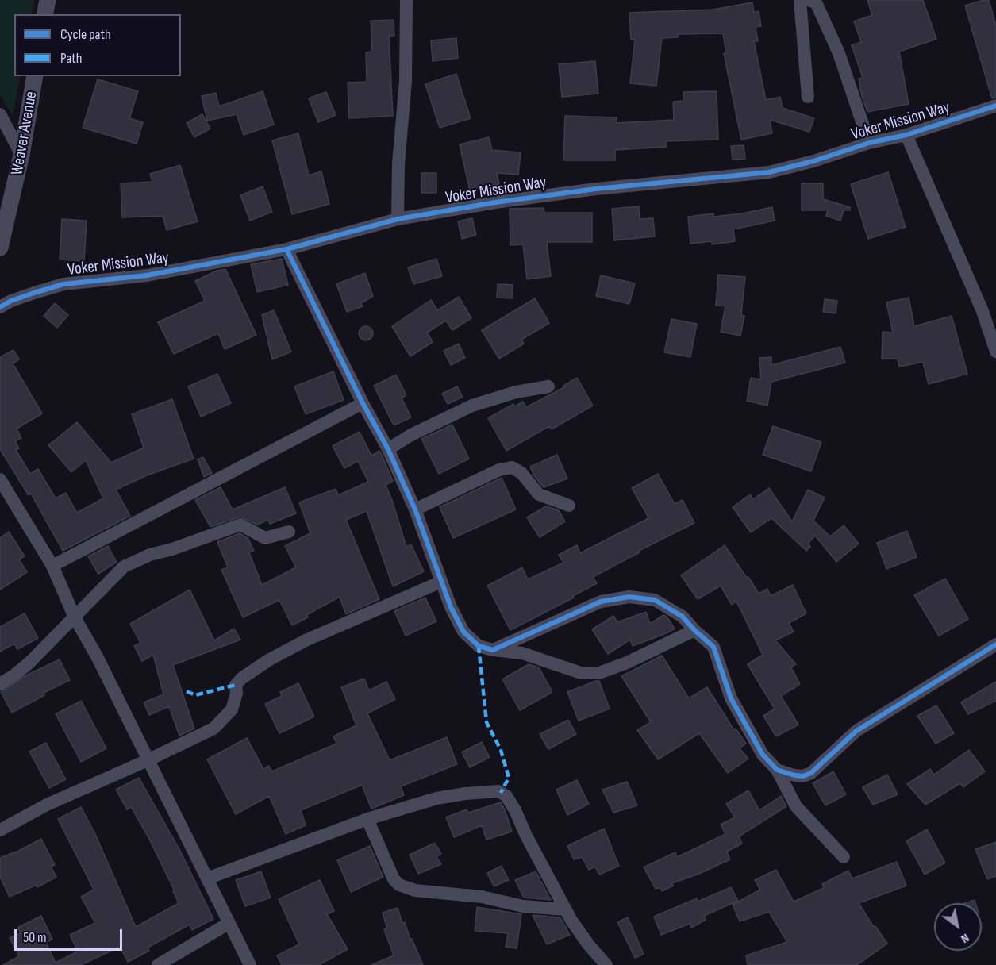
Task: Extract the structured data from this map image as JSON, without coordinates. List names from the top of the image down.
{
  "streets": {
    "street": ["Voker Mission Way", "Weaver Avenue"]
  },
  "legend": ["Cycle path", "Path"],
  "scale_bar": "50 m",
  "north": "bottom right"
}
